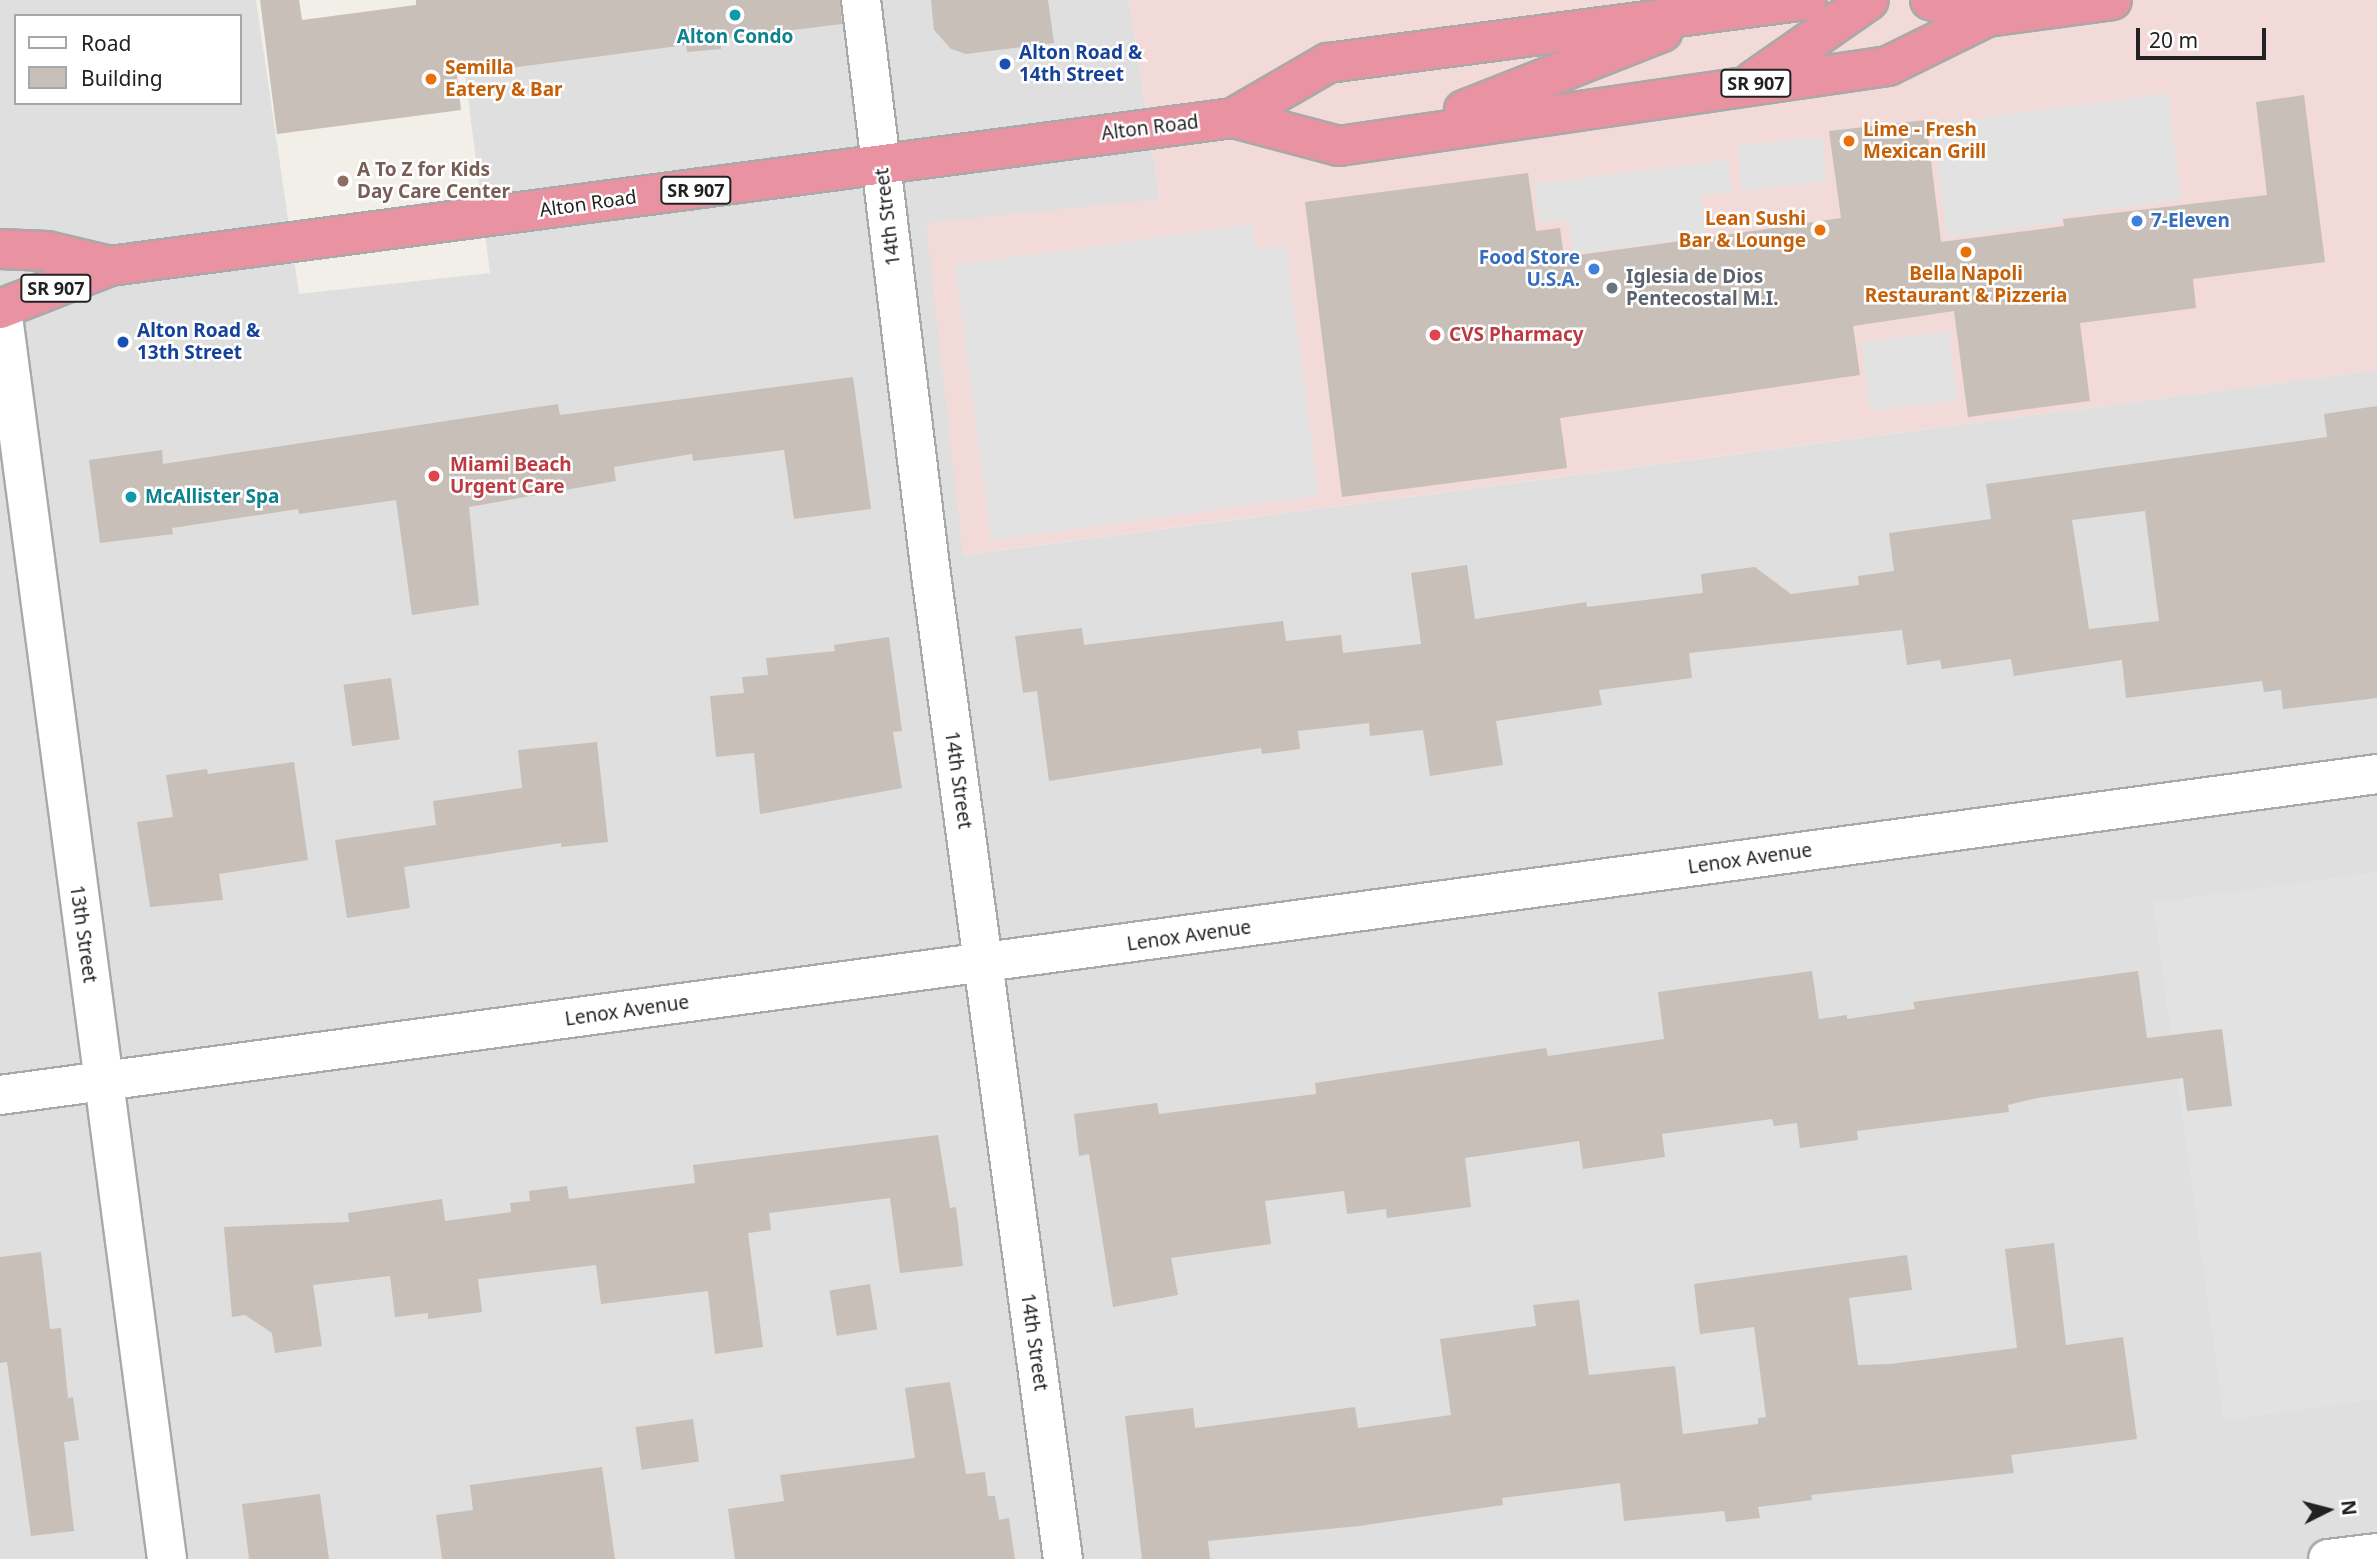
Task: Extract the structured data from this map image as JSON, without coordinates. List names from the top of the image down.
{
  "streets": {
    "highway": ["SR 907", "Alton Road"],
    "street": ["14th Street", "Lenox Avenue", "13th Street"]
  },
  "crossings": [
    ["Alton Road", "14th Street"],
    ["Alton Road", "13th Street"],
    ["14th Street", "Lenox Avenue"],
    ["Lenox Avenue", "13th Street"]
  ],
  "places": [
    "Alton Condo",
    "Alton Road & 14th Street",
    "Semilla Eatery & Bar",
    "Lime - Fresh Mexican Grill",
    "A To Z for Kids Day Care Center",
    "7-Eleven",
    "Lean Sushi Bar & Lounge",
    "Bella Napoli Restaurant & Pizzeria",
    "Food Store U.S.A.",
    "Iglesia de Dios Pentecostal M.I.",
    "CVS Pharmacy",
    "Alton Road & 13th Street",
    "Miami Beach Urgent Care",
    "McAllister Spa"
  ],
  "legend": ["Road", "Building"],
  "scale_bar": "20 m",
  "north": "right"
}
